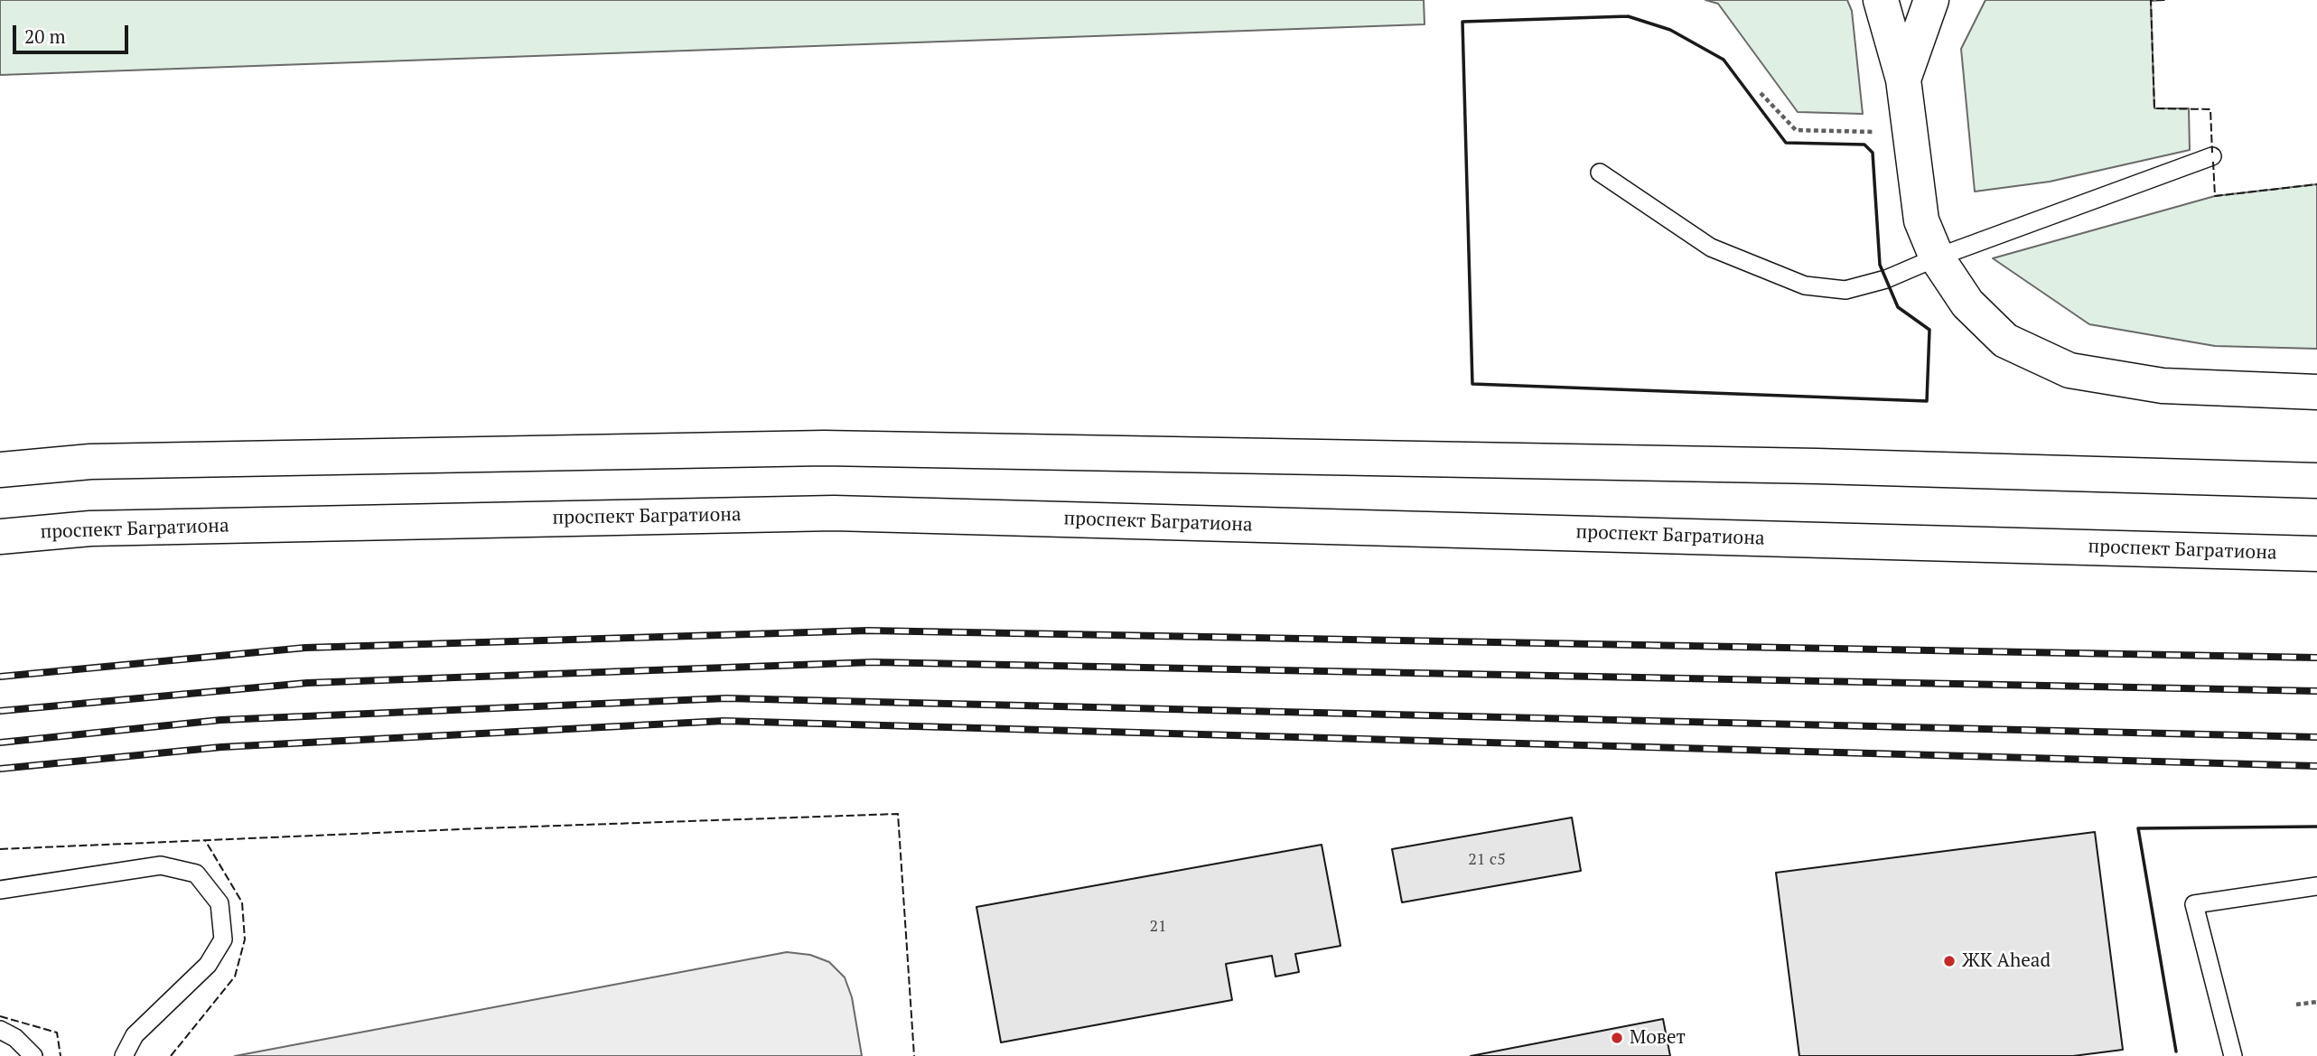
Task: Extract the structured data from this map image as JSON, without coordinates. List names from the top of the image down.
{
  "streets": {
    "main road": ["проспект Багратиона"]
  },
  "places": ["ЖК Ahead", "Мовет"],
  "house_numbers": ["21 с5", "21"],
  "scale_bar": "20 m"
}
